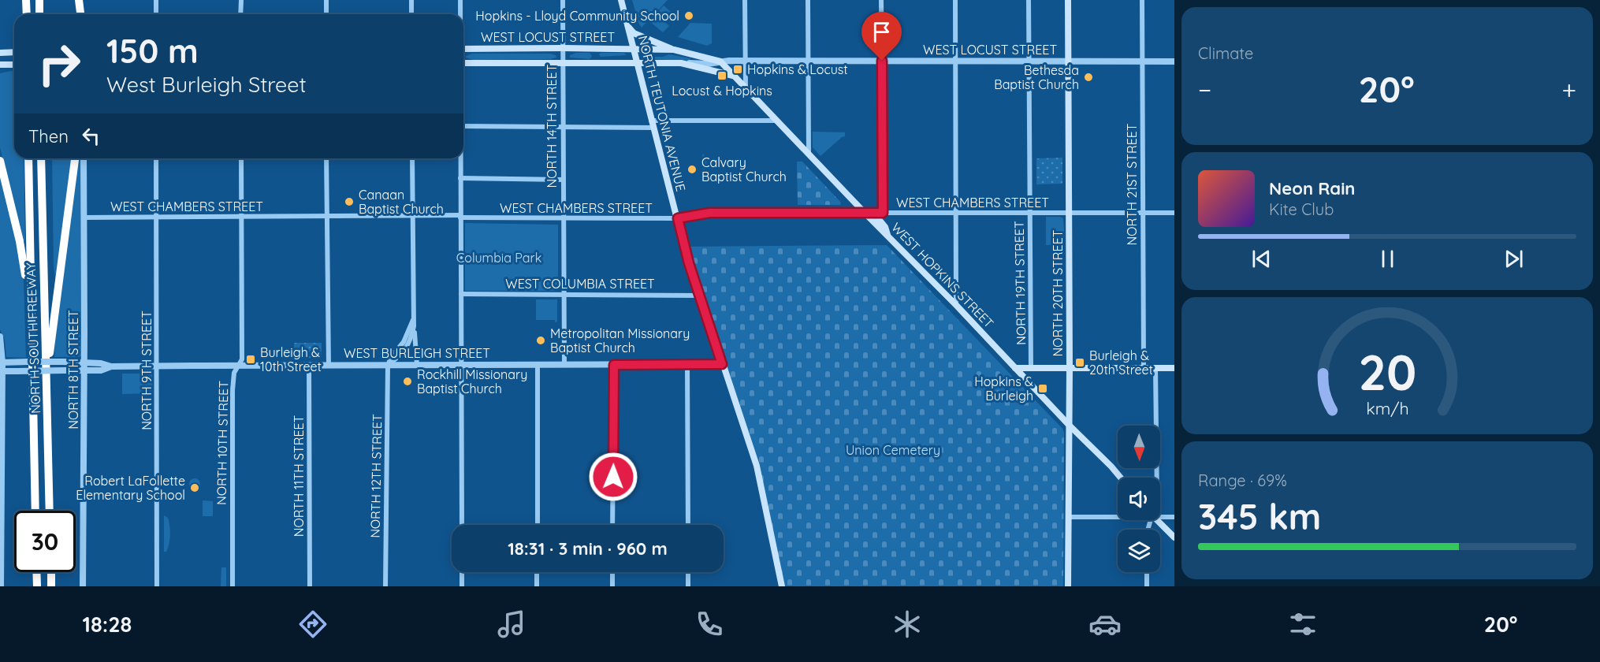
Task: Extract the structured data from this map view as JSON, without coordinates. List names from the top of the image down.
{
  "streets": {
    "highway": ["NORTH-SOUTH FREEWAY"],
    "main road": [
      "WEST LOCUST STREET",
      "NORTH TEUTONIA AVENUE",
      "WEST HOPKINS STREET",
      "NORTH 20TH STREET"
    ],
    "street": [
      "NORTH 14TH STREET",
      "NORTH 21ST STREET",
      "WEST CHAMBERS STREET",
      "NORTH 19TH STREET",
      "WEST COLUMBIA STREET",
      "WEST BURLEIGH STREET",
      "NORTH 8TH STREET",
      "NORTH 9TH STREET",
      "NORTH 10TH STREET",
      "NORTH 11TH STREET",
      "NORTH 12TH STREET"
    ]
  },
  "crossings": [
    ["WEST LOCUST STREET", "NORTH TEUTONIA AVENUE"],
    ["WEST LOCUST STREET", "NORTH 14TH STREET"],
    ["WEST LOCUST STREET", "NORTH 21ST STREET"],
    ["WEST LOCUST STREET", "WEST HOPKINS STREET"],
    ["WEST LOCUST STREET", "NORTH 19TH STREET"],
    ["WEST LOCUST STREET", "NORTH 20TH STREET"],
    ["NORTH TEUTONIA AVENUE", "WEST CHAMBERS STREET"],
    ["NORTH TEUTONIA AVENUE", "WEST COLUMBIA STREET"],
    ["NORTH TEUTONIA AVENUE", "WEST BURLEIGH STREET"],
    ["NORTH 14TH STREET", "WEST CHAMBERS STREET"],
    ["NORTH 14TH STREET", "WEST COLUMBIA STREET"],
    ["NORTH 14TH STREET", "WEST BURLEIGH STREET"],
    ["NORTH 21ST STREET", "WEST CHAMBERS STREET"],
    ["WEST CHAMBERS STREET", "WEST HOPKINS STREET"],
    ["WEST CHAMBERS STREET", "NORTH 19TH STREET"],
    ["WEST CHAMBERS STREET", "NORTH 20TH STREET"],
    ["WEST CHAMBERS STREET", "NORTH 8TH STREET"],
    ["WEST CHAMBERS STREET", "NORTH 9TH STREET"],
    ["WEST CHAMBERS STREET", "NORTH 10TH STREET"],
    ["WEST HOPKINS STREET", "NORTH 20TH STREET"],
    ["WEST BURLEIGH STREET", "NORTH 8TH STREET"],
    ["WEST BURLEIGH STREET", "NORTH 9TH STREET"],
    ["WEST BURLEIGH STREET", "NORTH 10TH STREET"],
    ["WEST BURLEIGH STREET", "NORTH 11TH STREET"],
    ["WEST BURLEIGH STREET", "NORTH 12TH STREET"]
  ],
  "parks": ["Columbia Park", "Union Cemetery"],
  "places": {
    "other": [
      "Hopkins - Lloyd Community School",
      "Bethesda Baptist Church",
      "Calvary Baptist Church",
      "Canaan Baptist Church",
      "Metropolitan Missionary Baptist Church",
      "Rockhill Missionary Baptist Church",
      "Robert LaFollette Elementary School"
    ],
    "transit": [
      "Hopkins & Locust",
      "Locust & Hopkins",
      "Burleigh & 10th Street",
      "Burleigh & 20th Street",
      "Hopkins & Burleigh"
    ]
  },
  "north": "bottom",
  "page": {
    "tile": [
      "Climate",
      ["Range · 69%", "345 km"]
    ],
    "turn": ["150 m", "West Burleigh Street"],
    "heat": ["−", "20°", "+"],
    "then": "Then",
    "song": ["Neon Rain", "Kite Club"],
    "limit": "30",
    "trip": "18:31 · 3 min · 960 m",
    "tabs": ["18:28", "20°"],
    "gauge": ["20", "km/h"]
  }
}
